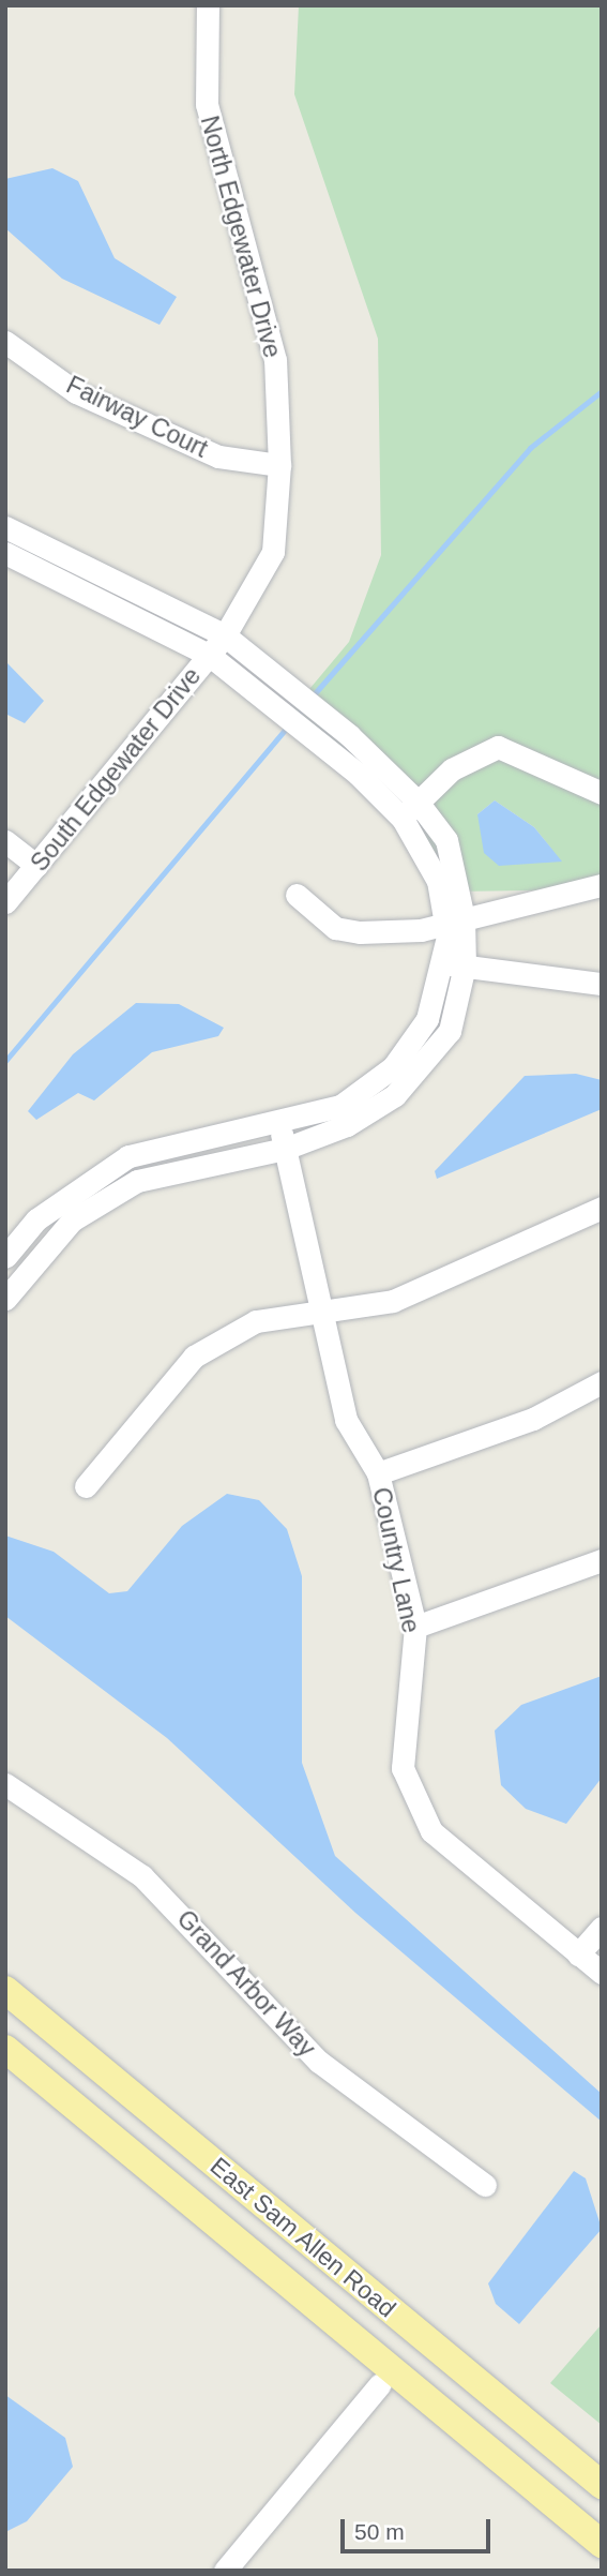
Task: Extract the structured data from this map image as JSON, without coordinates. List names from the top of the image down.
{
  "streets": {
    "main road": ["East Sam Allen Road"],
    "street": [
      "North Edgewater Drive",
      "Fairway Court",
      "South Edgewater Drive",
      "Country Lane",
      "Grand Arbor Way"
    ]
  },
  "crossings": [
    ["North Edgewater Drive", "Fairway Court"],
    ["North Edgewater Drive", "South Edgewater Drive"]
  ],
  "scale_bar": "50 m"
}
